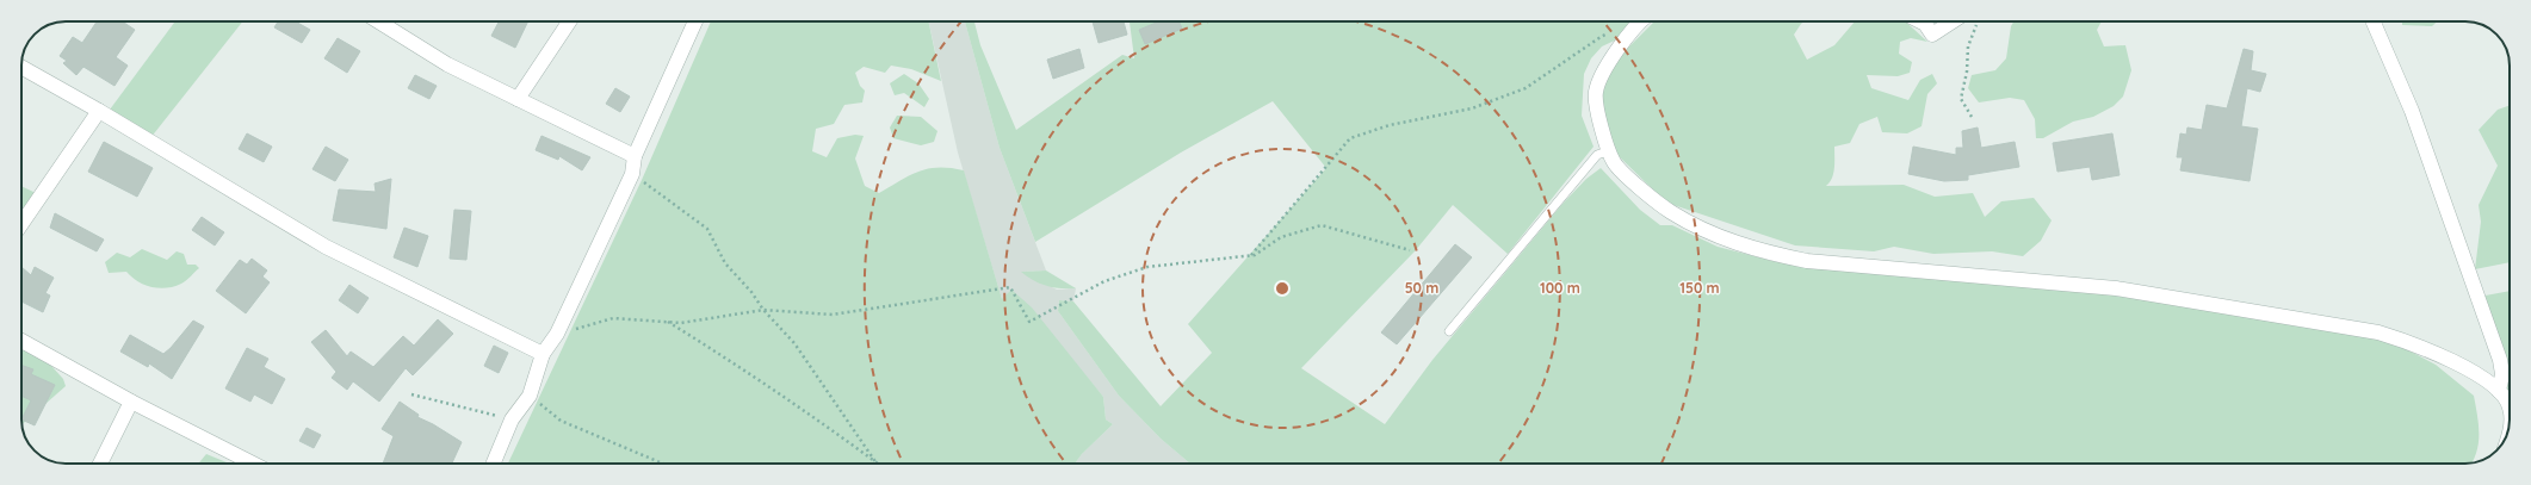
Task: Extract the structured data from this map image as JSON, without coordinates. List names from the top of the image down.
{
  "rings": ["50 m", "100 m", "150 m"]
}
